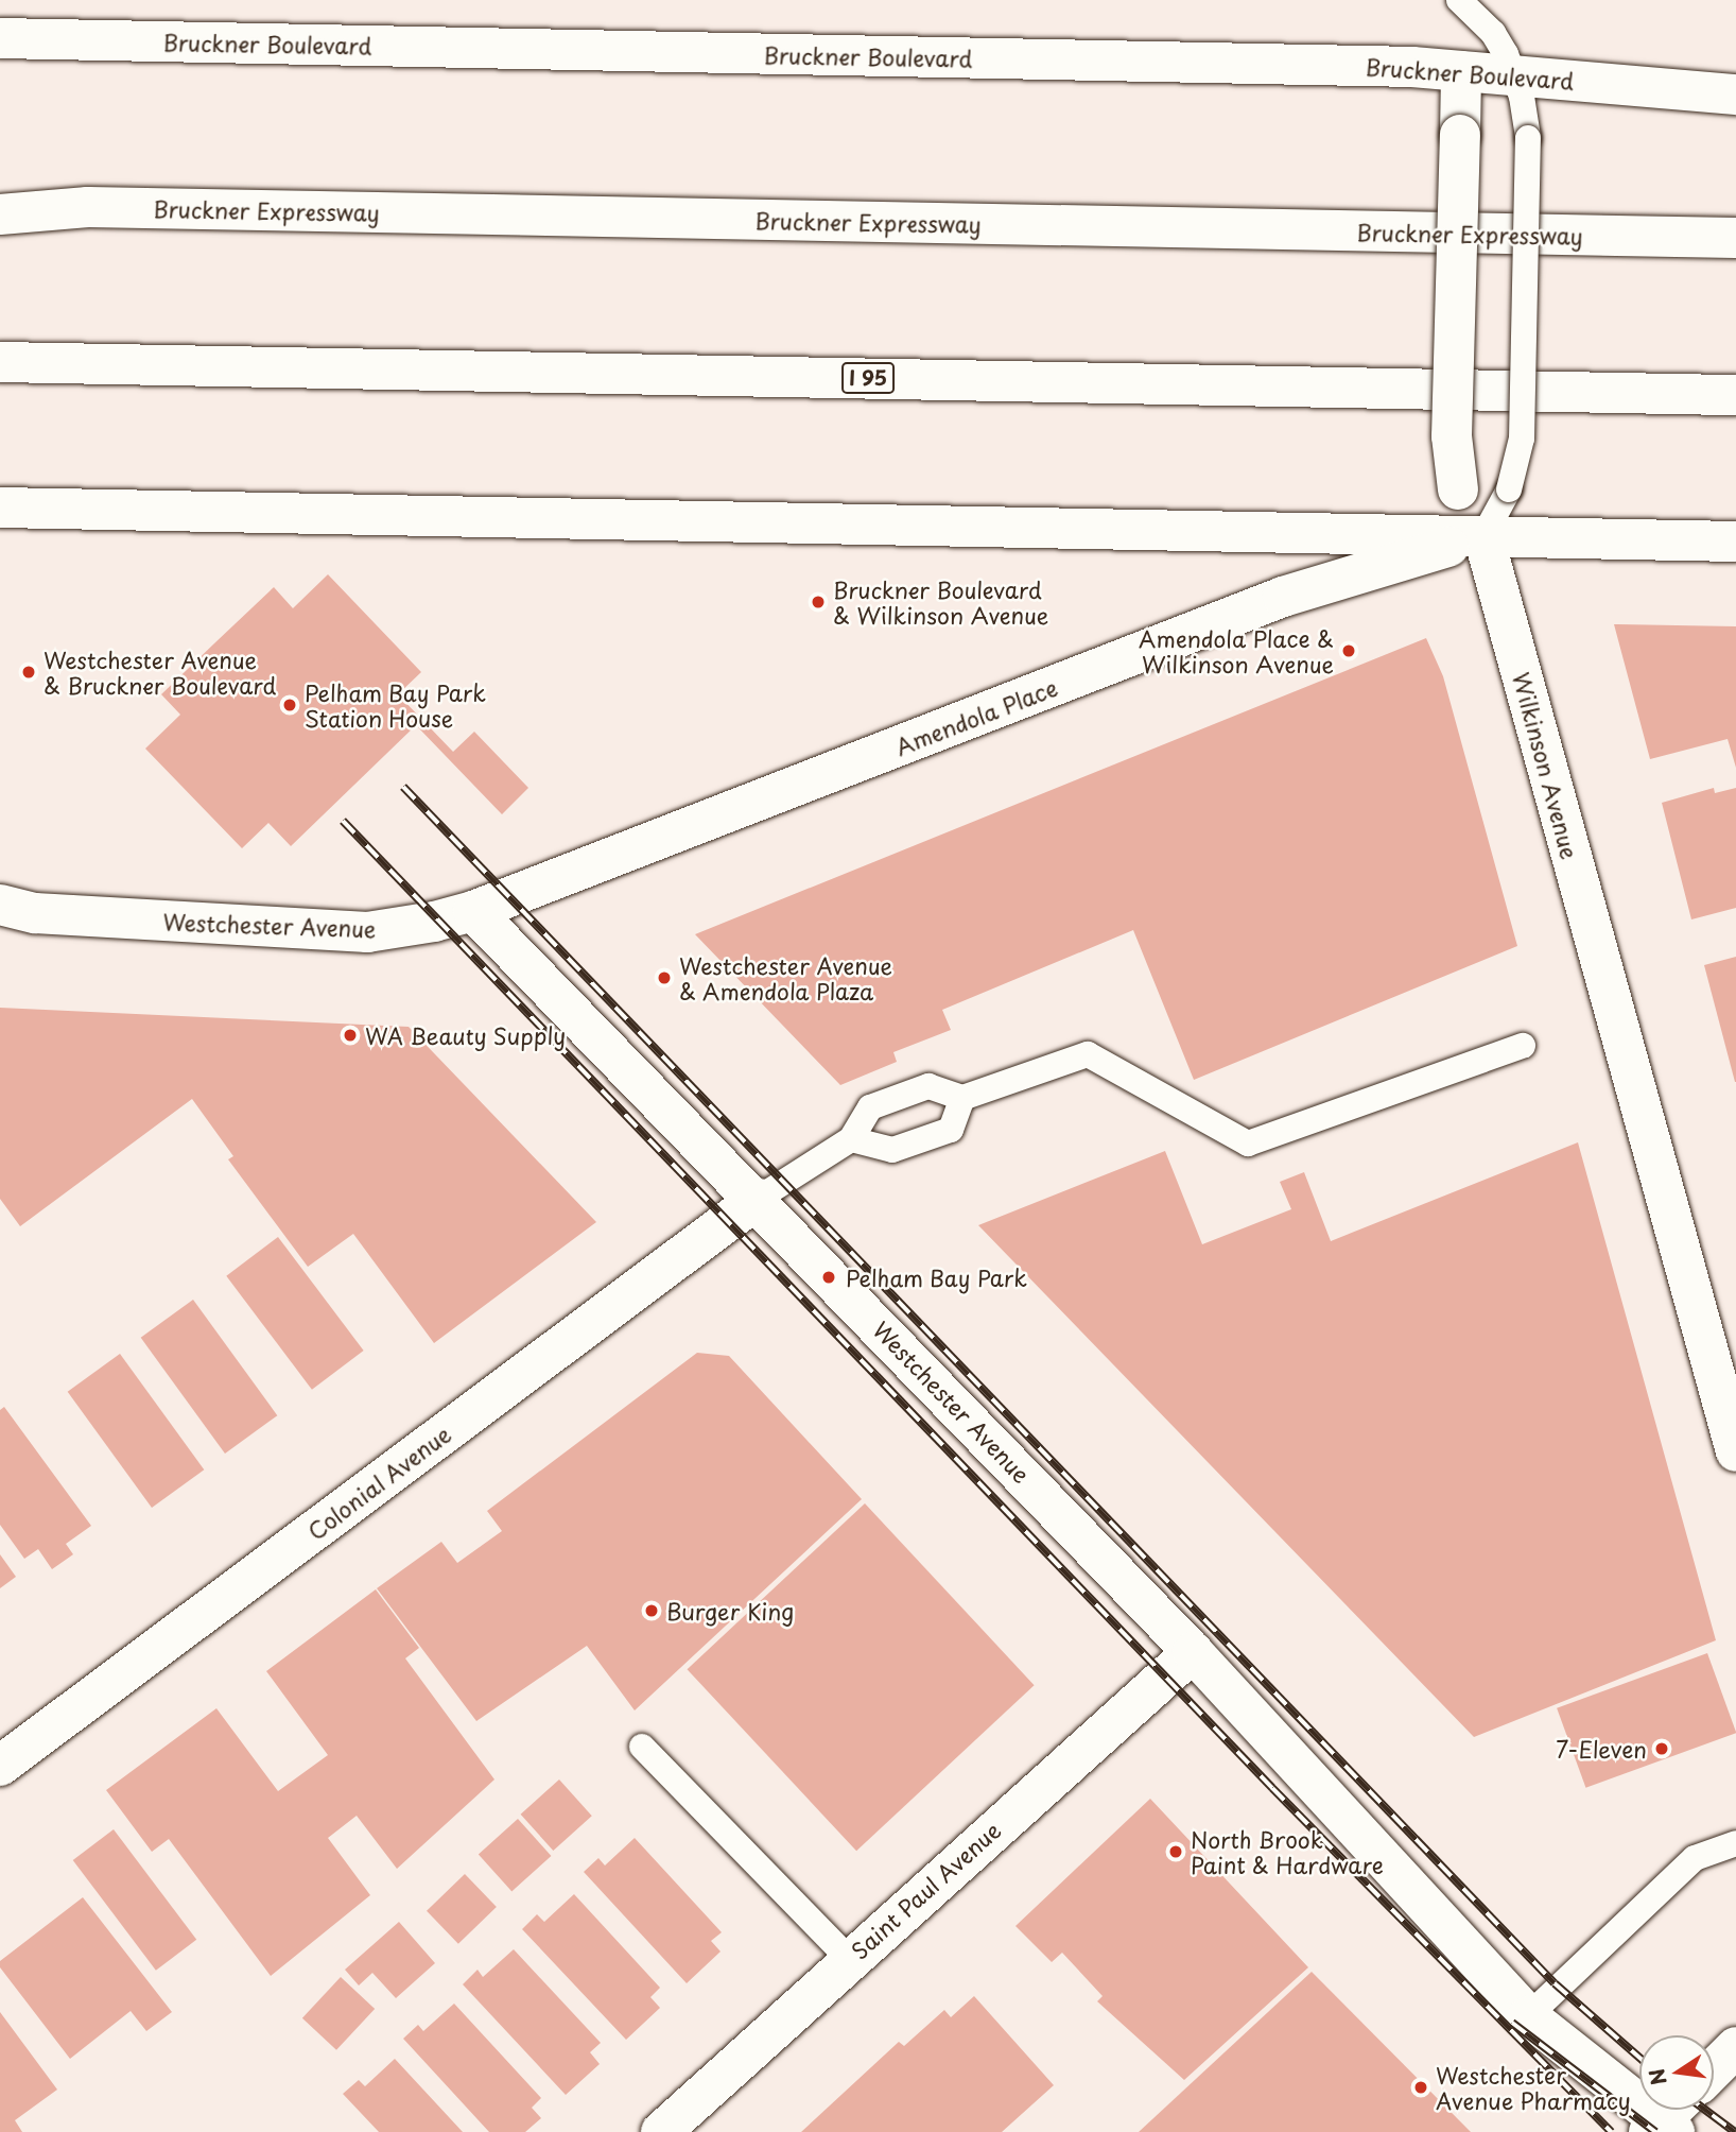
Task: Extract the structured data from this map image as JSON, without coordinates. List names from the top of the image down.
{
  "streets": {
    "main road": [
      "Bruckner Boulevard",
      "Bruckner Expressway",
      "I 95",
      "Amendola Place",
      "Wilkinson Avenue",
      "Westchester Avenue",
      "Colonial Avenue",
      "Saint Paul Avenue"
    ]
  },
  "crossings": [
    ["Bruckner Boulevard", "Wilkinson Avenue"],
    ["Amendola Place", "Wilkinson Avenue"],
    ["Amendola Place", "Westchester Avenue"],
    ["Westchester Avenue", "Colonial Avenue"],
    ["Westchester Avenue", "Saint Paul Avenue"]
  ],
  "places": [
    "Bruckner Boulevard & Wilkinson Avenue",
    "Amendola Place & Wilkinson Avenue",
    "Westchester Avenue & Bruckner Boulevard",
    "Pelham Bay Park Station House",
    "Westchester Avenue & Amendola Plaza",
    "WA Beauty Supply",
    "Pelham Bay Park",
    "Burger King",
    "7-Eleven",
    "North Brook Paint & Hardware",
    "Westchester Avenue Pharmacy"
  ],
  "north": "left"
}
